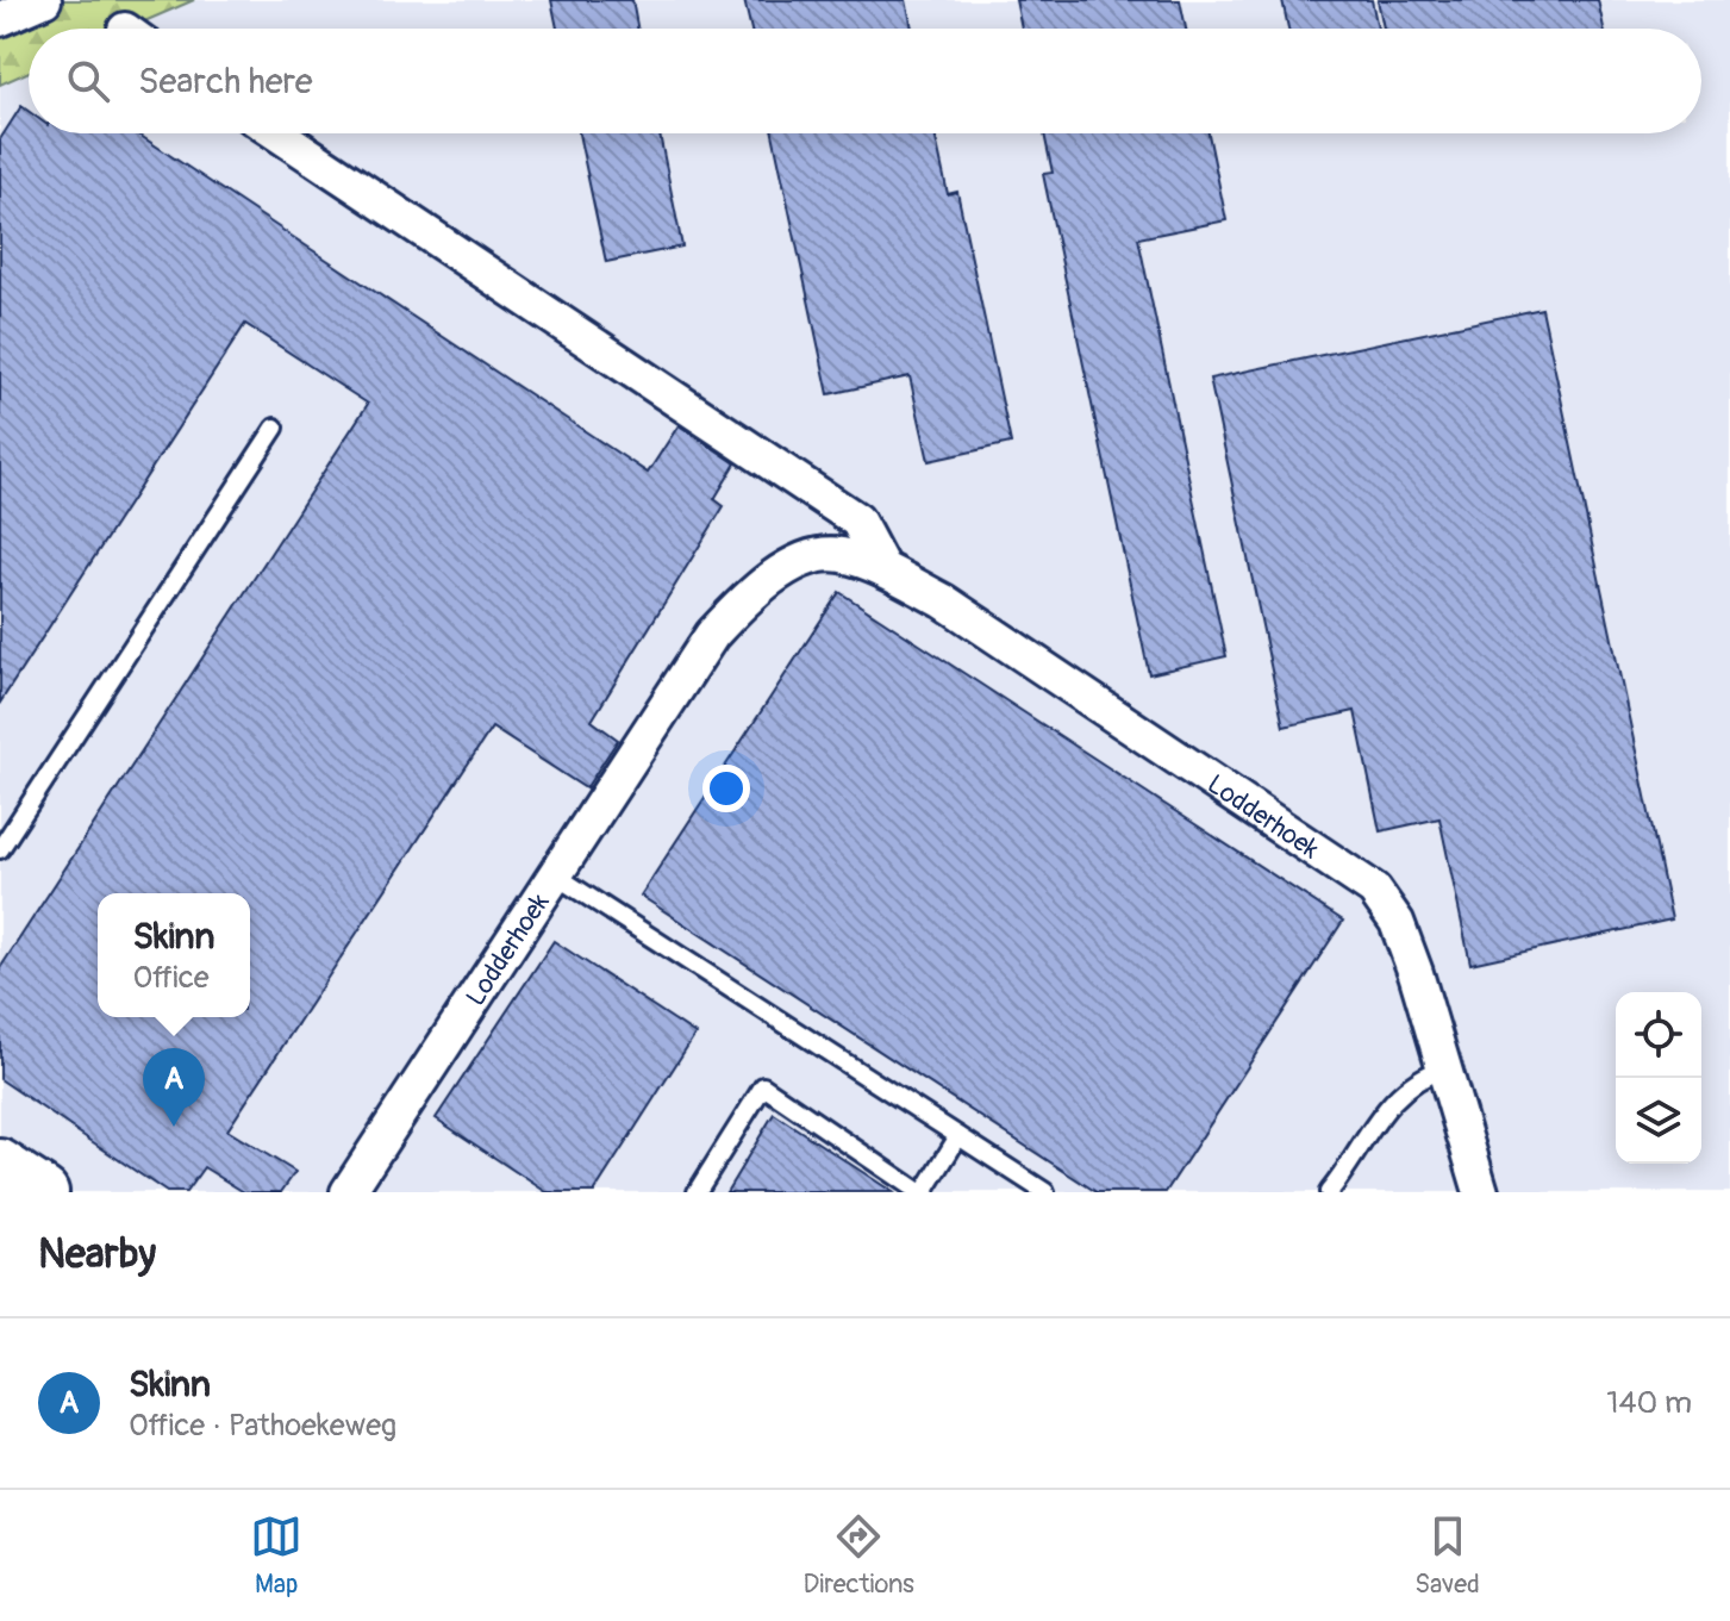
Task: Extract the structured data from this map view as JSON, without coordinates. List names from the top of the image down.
{
  "streets": {
    "street": ["Lodderhoek"]
  },
  "page": {
    "search": "Search here",
    "popup": ["Skinn", "Office"],
    "pins": "A",
    "heading": "Nearby",
    "list": [
      {
        "mark": "A",
        "name": "Skinn",
        "note": "Office · Pathoekeweg",
        "value": "140 m"
      }
    ],
    "nav": ["Map", "Directions", "Saved"]
  }
}
